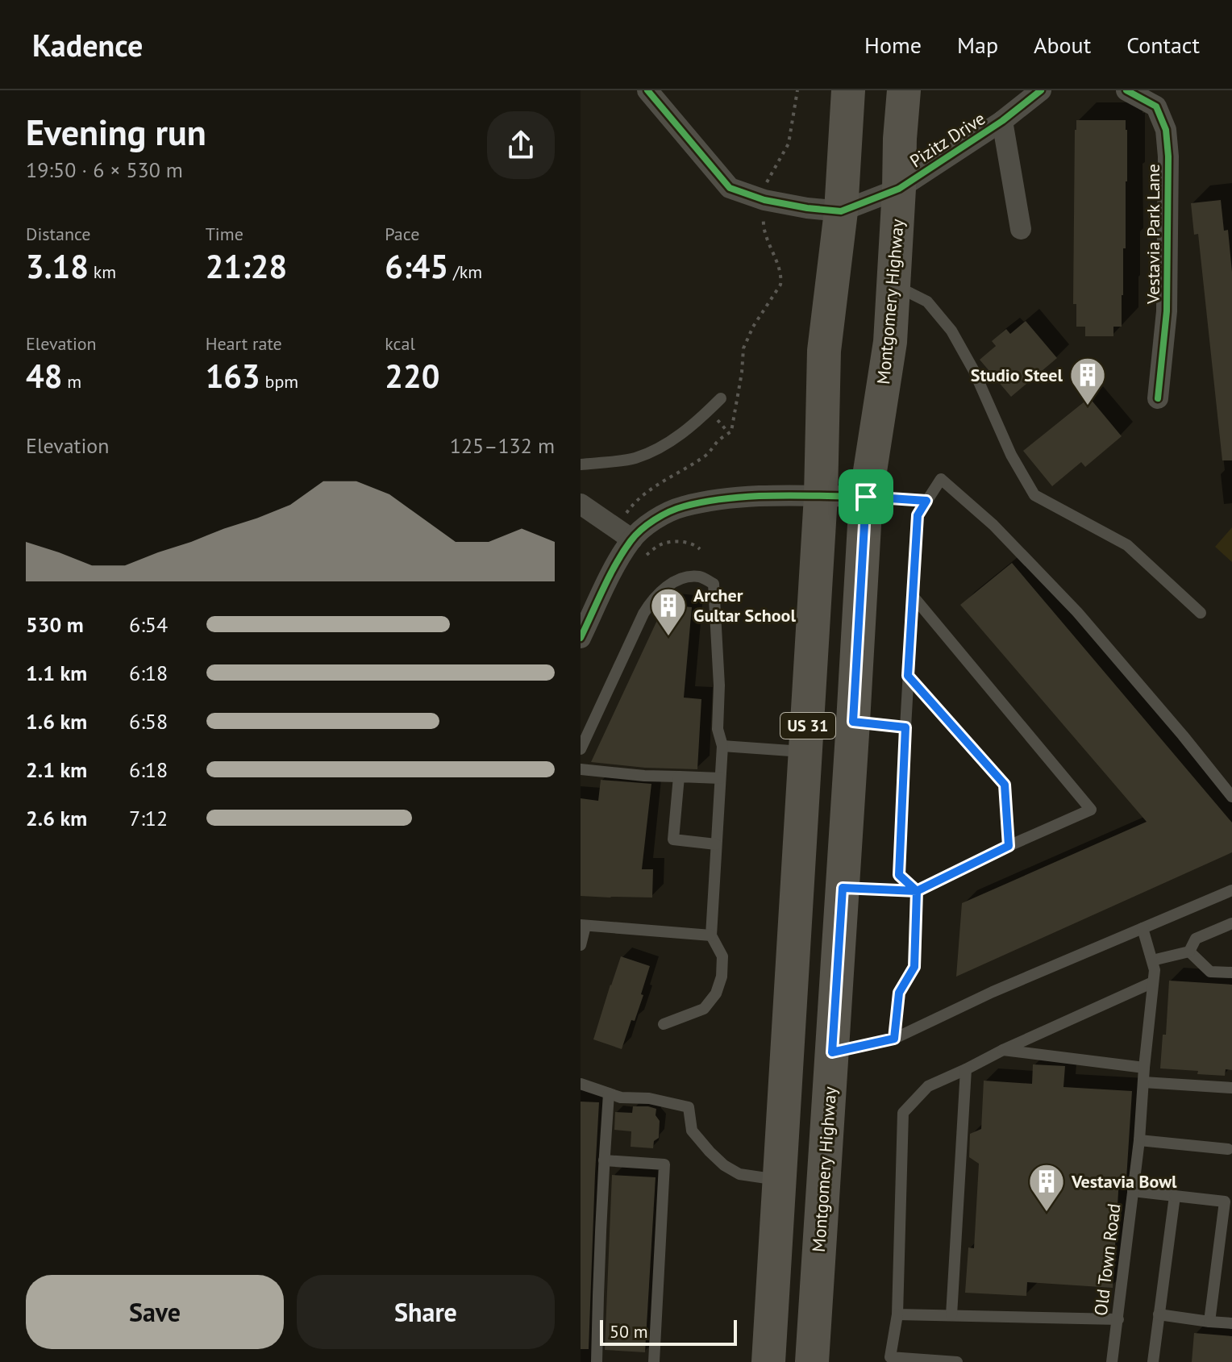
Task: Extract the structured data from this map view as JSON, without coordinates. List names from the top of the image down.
{
  "streets": {
    "main road": ["Montgomery Highway", "US 31"],
    "street": ["Pizitz Drive", "Vestavia Park Lane"],
    "lane": ["Old Town Road"]
  },
  "crossings": [
    ["Pizitz Drive", "Montgomery Highway"],
    ["Pizitz Drive", "US 31"]
  ],
  "places": {
    "building": ["Studio Steel", "Archer Gultar School", "Vestavia Bowl"]
  },
  "scale_bar": "50 m",
  "page": {
    "header": "Kadence",
    "nav": [
      "Home",
      "Map",
      "About",
      "Contact"
    ],
    "heading": ["Evening run", "19:50 · 6 × 530 m"],
    "stats": [
      ["Distance", "3.18 km"],
      ["Time", "21:28"],
      ["Pace", "6:45 /km"],
      ["Elevation", "48 m"],
      ["Heart rate", "163 bpm"],
      ["kcal", "220"]
    ],
    "chart": ["Elevation", "125–132 m"],
    "list": [
      {
        "name": "530 m",
        "note": "6:54"
      },
      {
        "name": "1.1 km",
        "note": "6:18"
      },
      {
        "name": "1.6 km",
        "note": "6:58"
      },
      {
        "name": "2.1 km",
        "note": "6:18"
      },
      {
        "name": "2.6 km",
        "note": "7:12"
      }
    ],
    "buttons": ["Save", "Share"],
    "scale": "50 m"
  }
}
